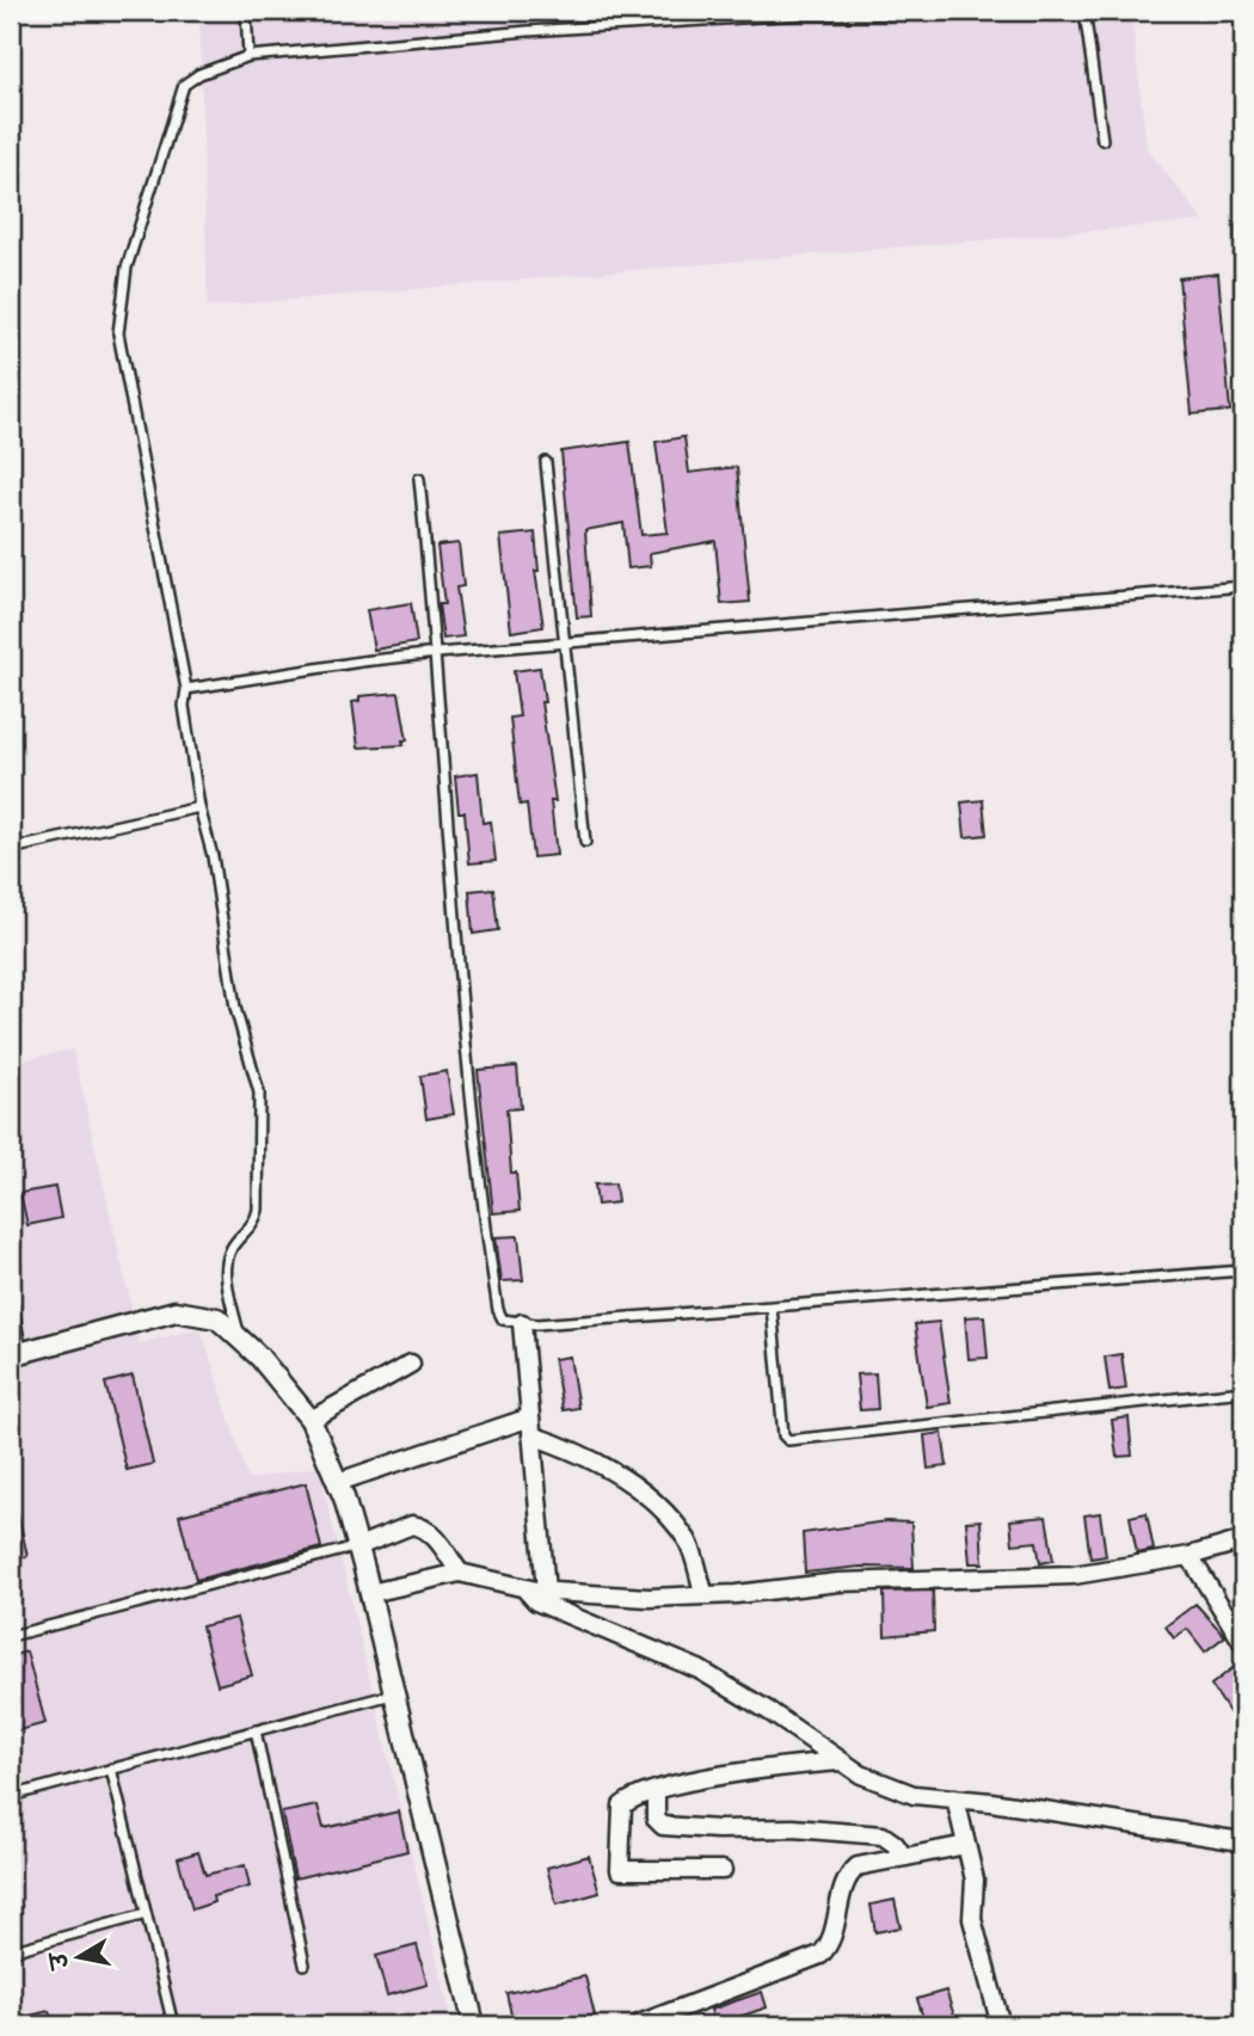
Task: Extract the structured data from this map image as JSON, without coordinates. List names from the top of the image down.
{
  "north": "left"
}
